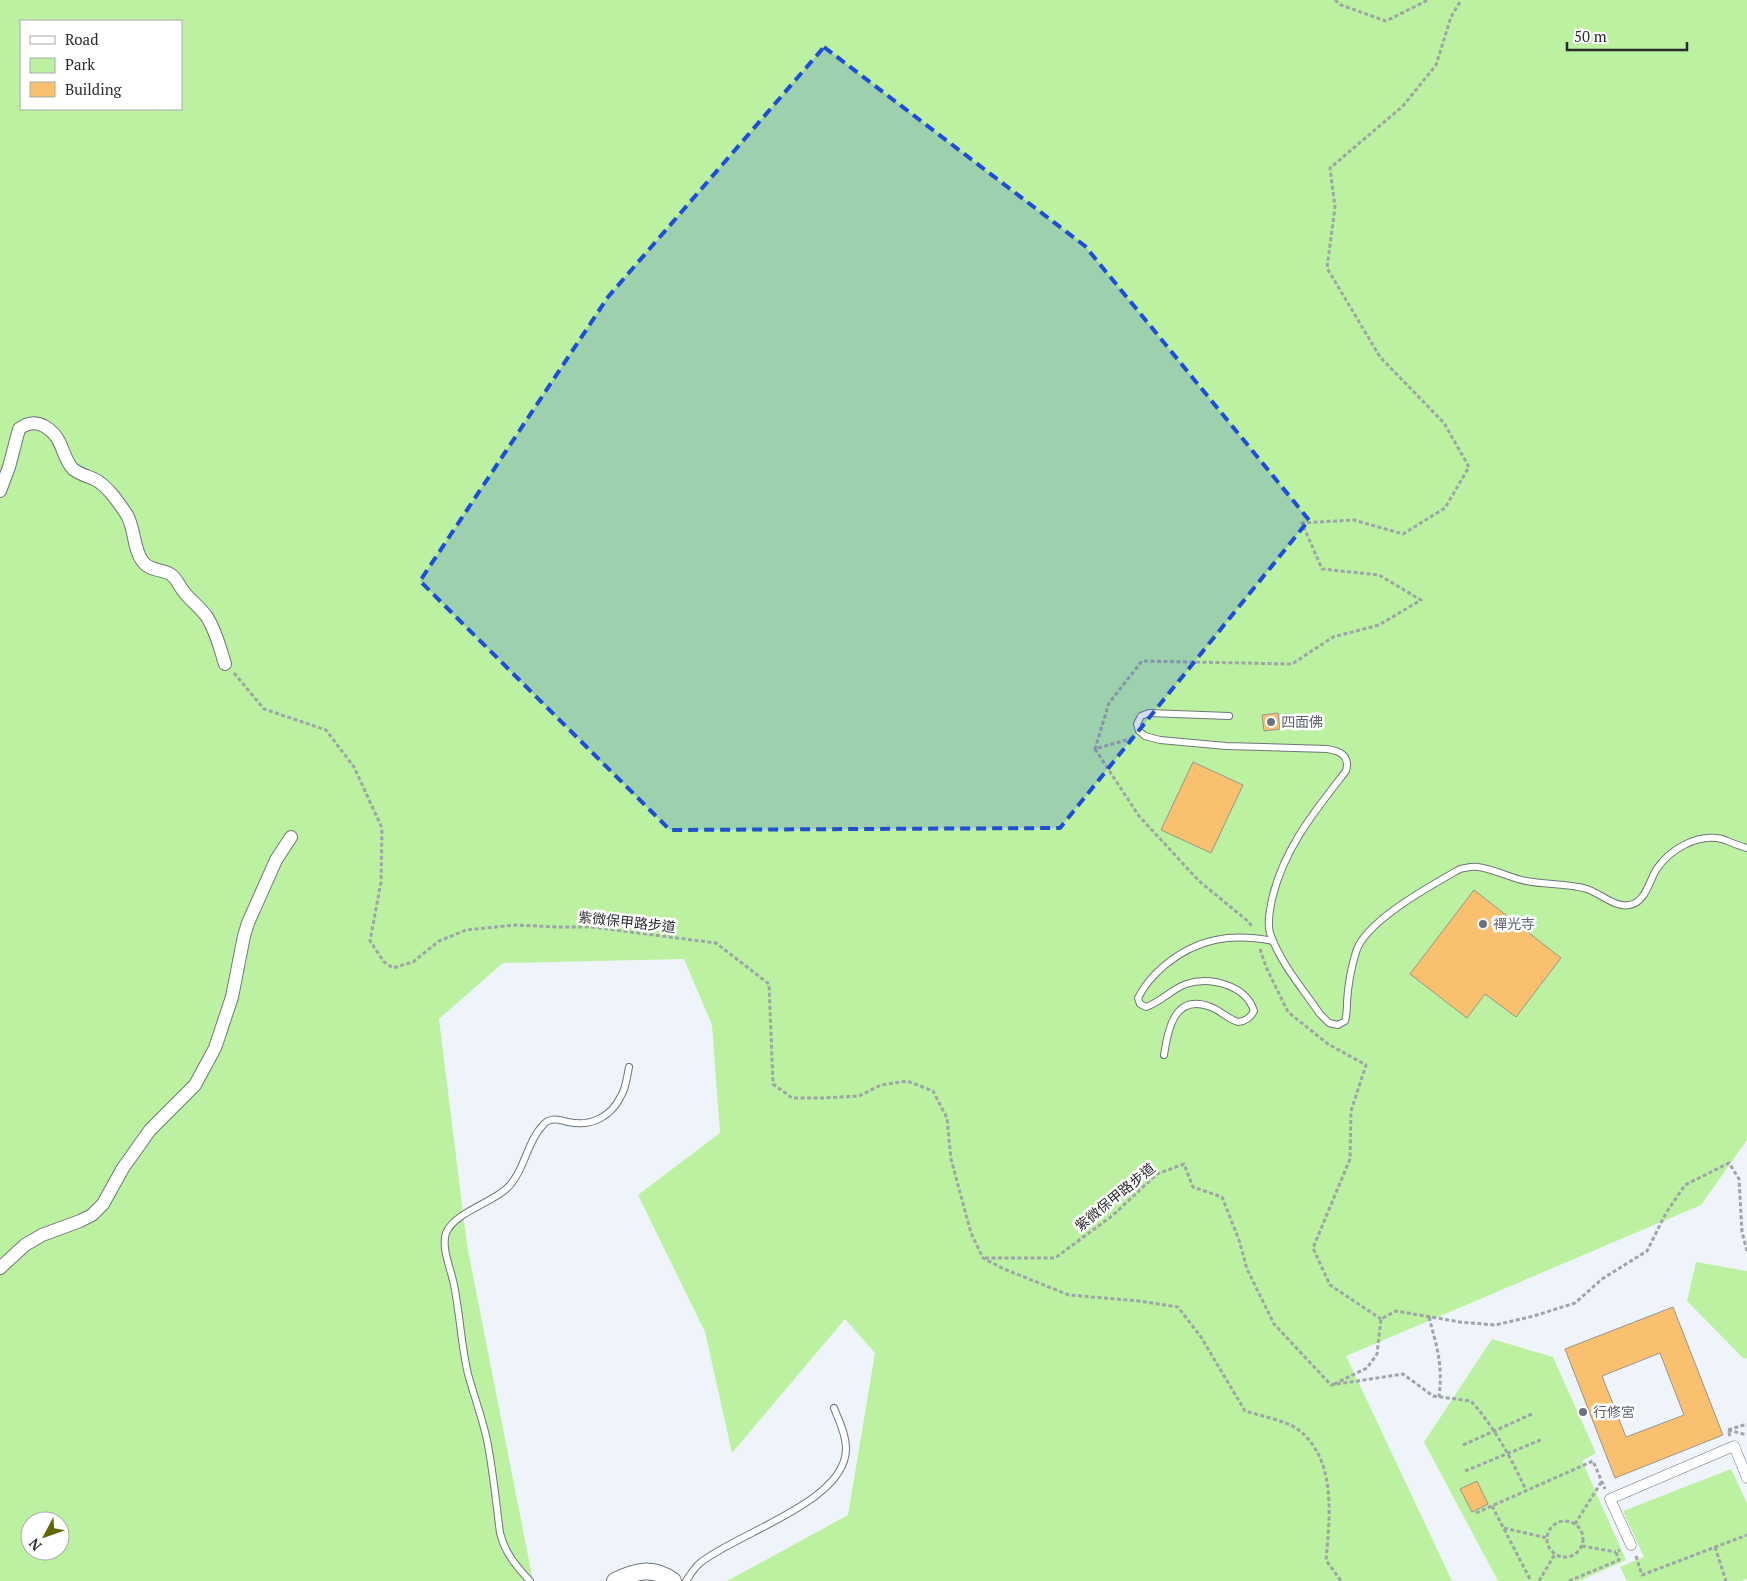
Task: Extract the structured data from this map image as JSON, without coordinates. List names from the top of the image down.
{
  "streets": {
    "path": ["紫微保甲路步道"]
  },
  "places": ["四面佛", "禪光寺", "行修宮"],
  "legend": ["Road", "Park", "Building"],
  "scale_bar": "50 m",
  "north": "bottom left"
}
